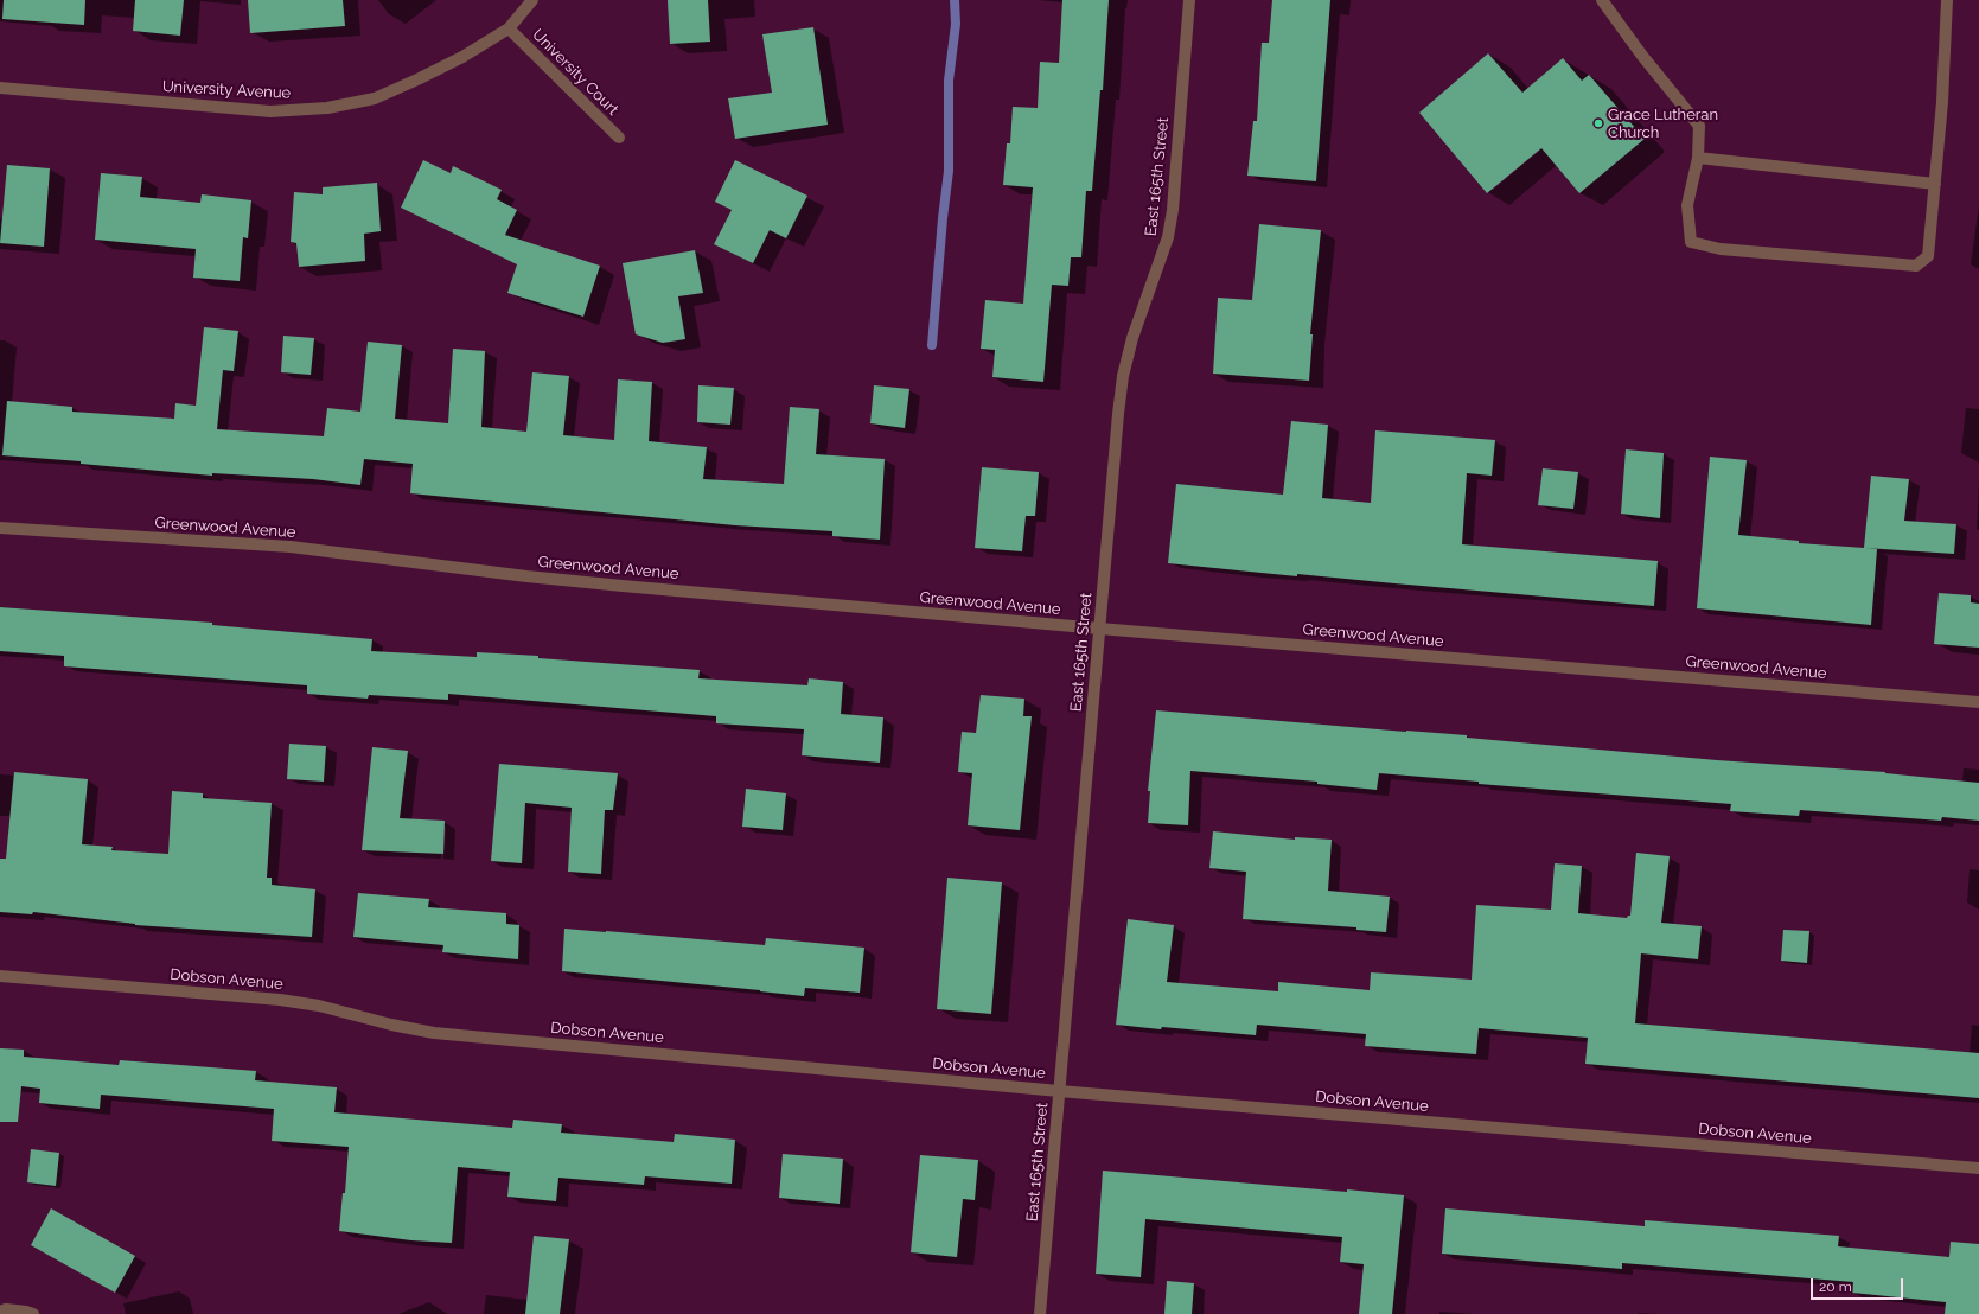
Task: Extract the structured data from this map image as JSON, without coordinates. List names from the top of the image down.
{
  "streets": {
    "street": [
      "University Court",
      "University Avenue",
      "East 165th Street",
      "Greenwood Avenue",
      "Dobson Avenue"
    ]
  },
  "crossings": [
    ["University Court", "University Avenue"],
    ["East 165th Street", "Greenwood Avenue"],
    ["East 165th Street", "Dobson Avenue"]
  ],
  "places": ["Grace Lutheran Church"],
  "scale_bar": "20 m"
}
